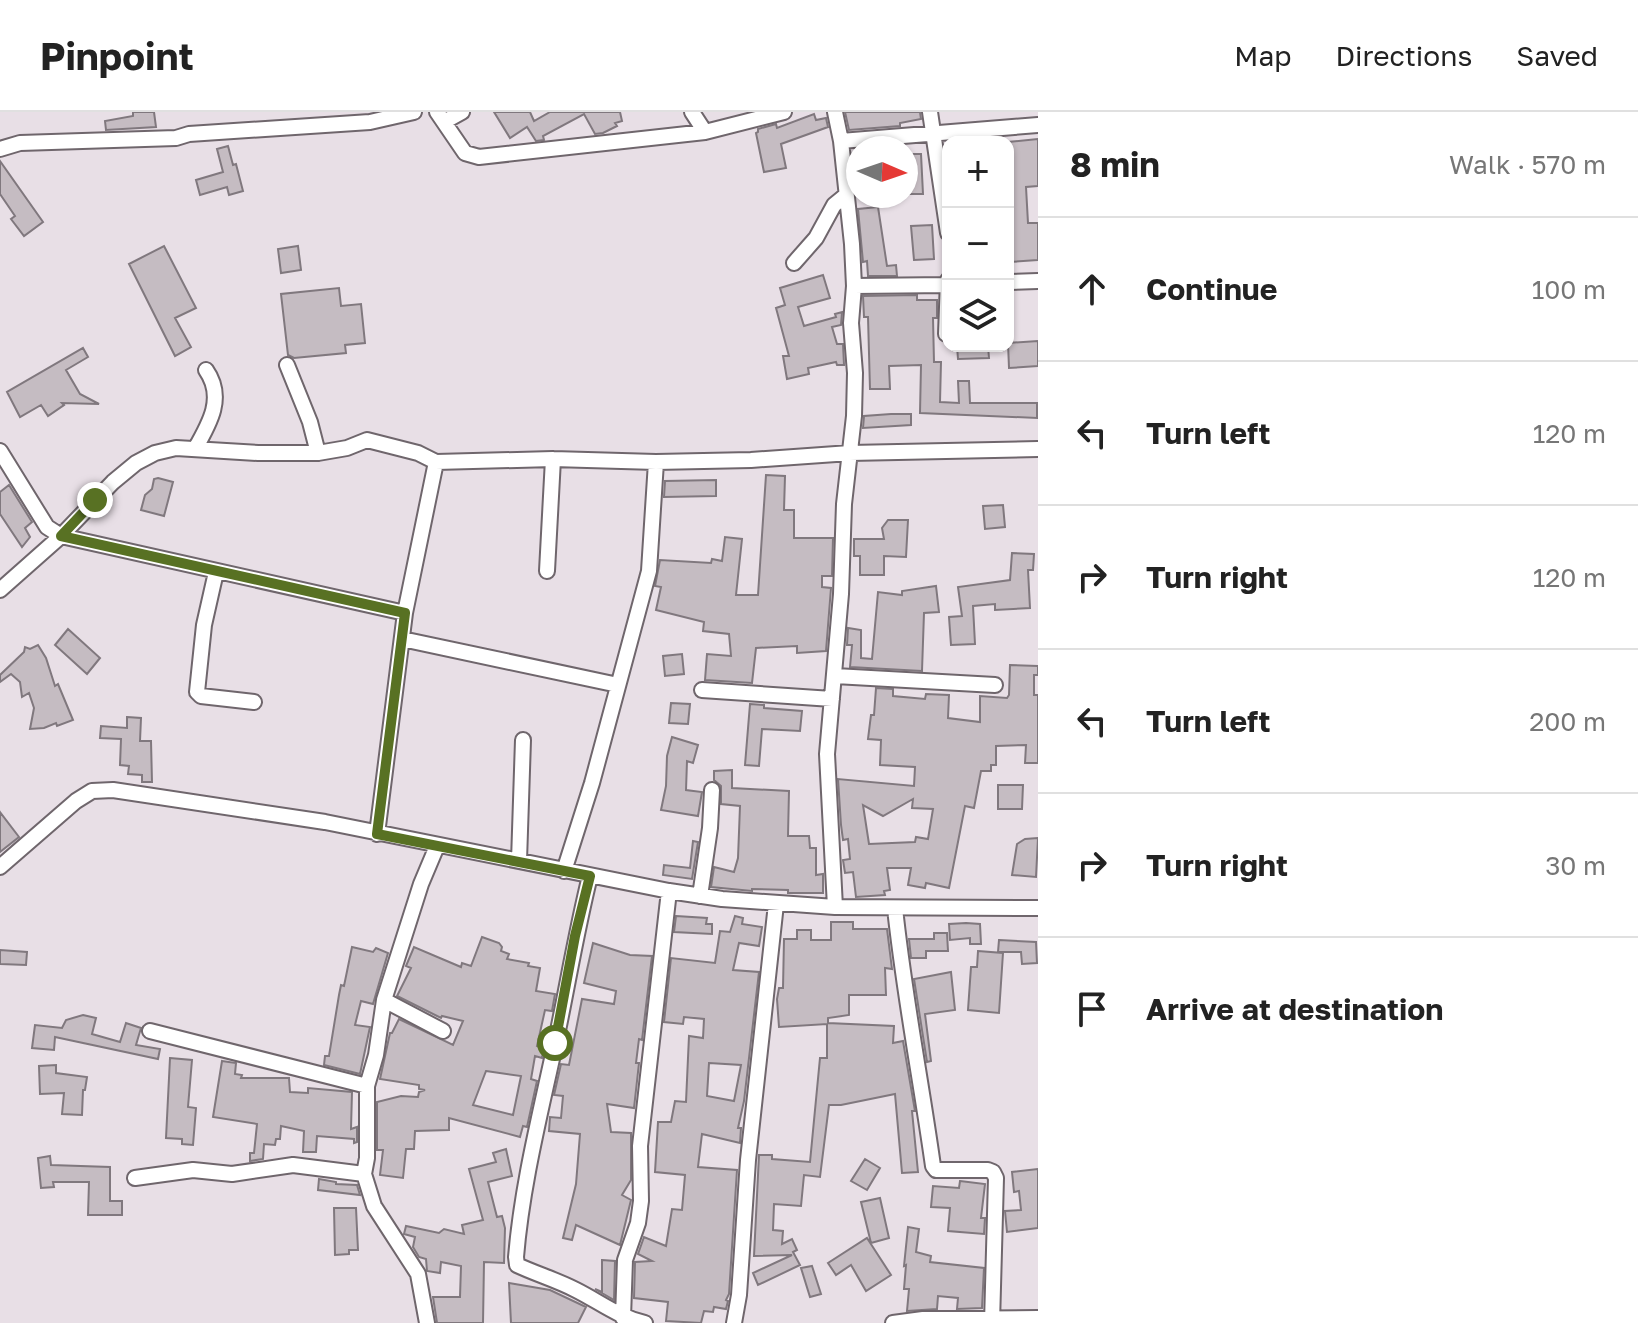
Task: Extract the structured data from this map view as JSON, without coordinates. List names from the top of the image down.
{
  "north": "right",
  "page": {
    "header": "Pinpoint",
    "nav": ["Map", "Directions", "Saved"],
    "heading": ["8 min", "Walk · 570 m"],
    "map_buttons": ["+", "−"],
    "list": [
      ["Continue", "100 m"],
      ["Turn left", "120 m"],
      ["Turn right", "120 m"],
      ["Turn left", "200 m"],
      ["Turn right", "30 m"],
      "Arrive at destination"
    ]
  }
}
